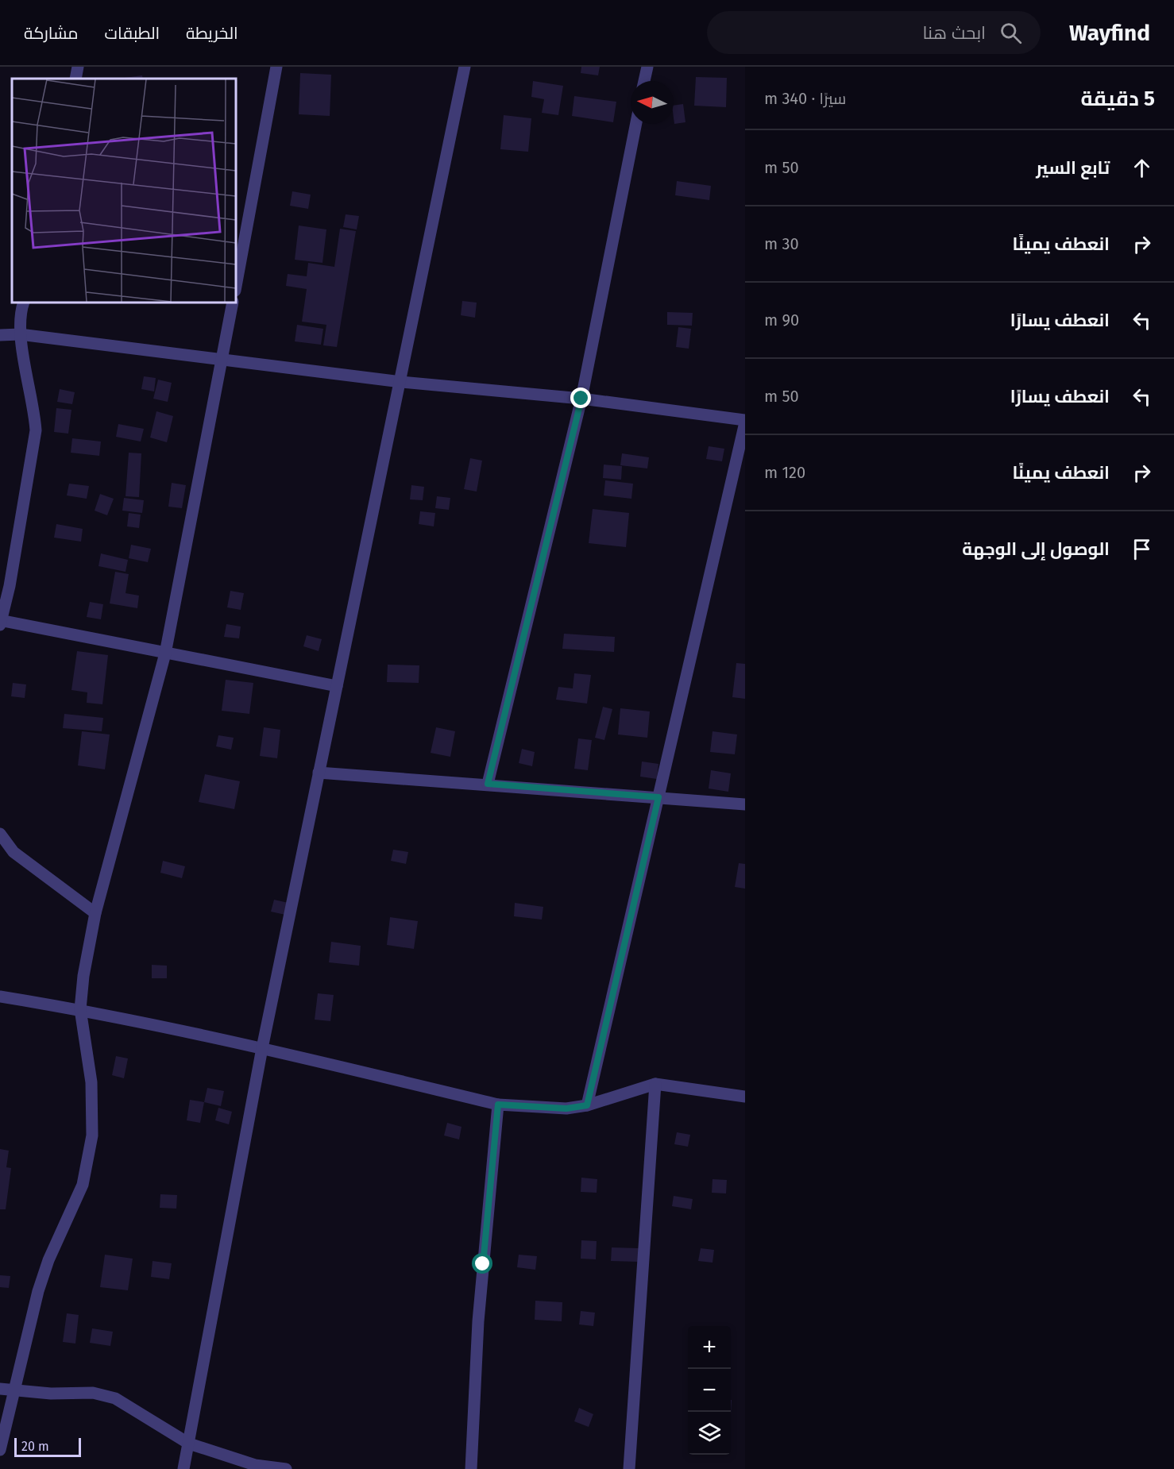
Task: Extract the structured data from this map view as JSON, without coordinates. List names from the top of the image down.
{
  "scale_bar": "20 m",
  "north": "left",
  "page": {
    "header": "Wayfind",
    "search": "ابحث هنا",
    "nav": ["الخريطة", "الطبقات", "مشاركة"],
    "heading": ["5 دقيقة", "سيرًا · 340 m"],
    "list": [
      ["تابع السير", "50 m"],
      ["انعطف يمينًا", "30 m"],
      ["انعطف يسارًا", "90 m"],
      ["انعطف يسارًا", "50 m"],
      ["انعطف يمينًا", "120 m"],
      "الوصول إلى الوجهة"
    ],
    "map_buttons": ["+", "−"],
    "scale": "20 m"
  }
}
